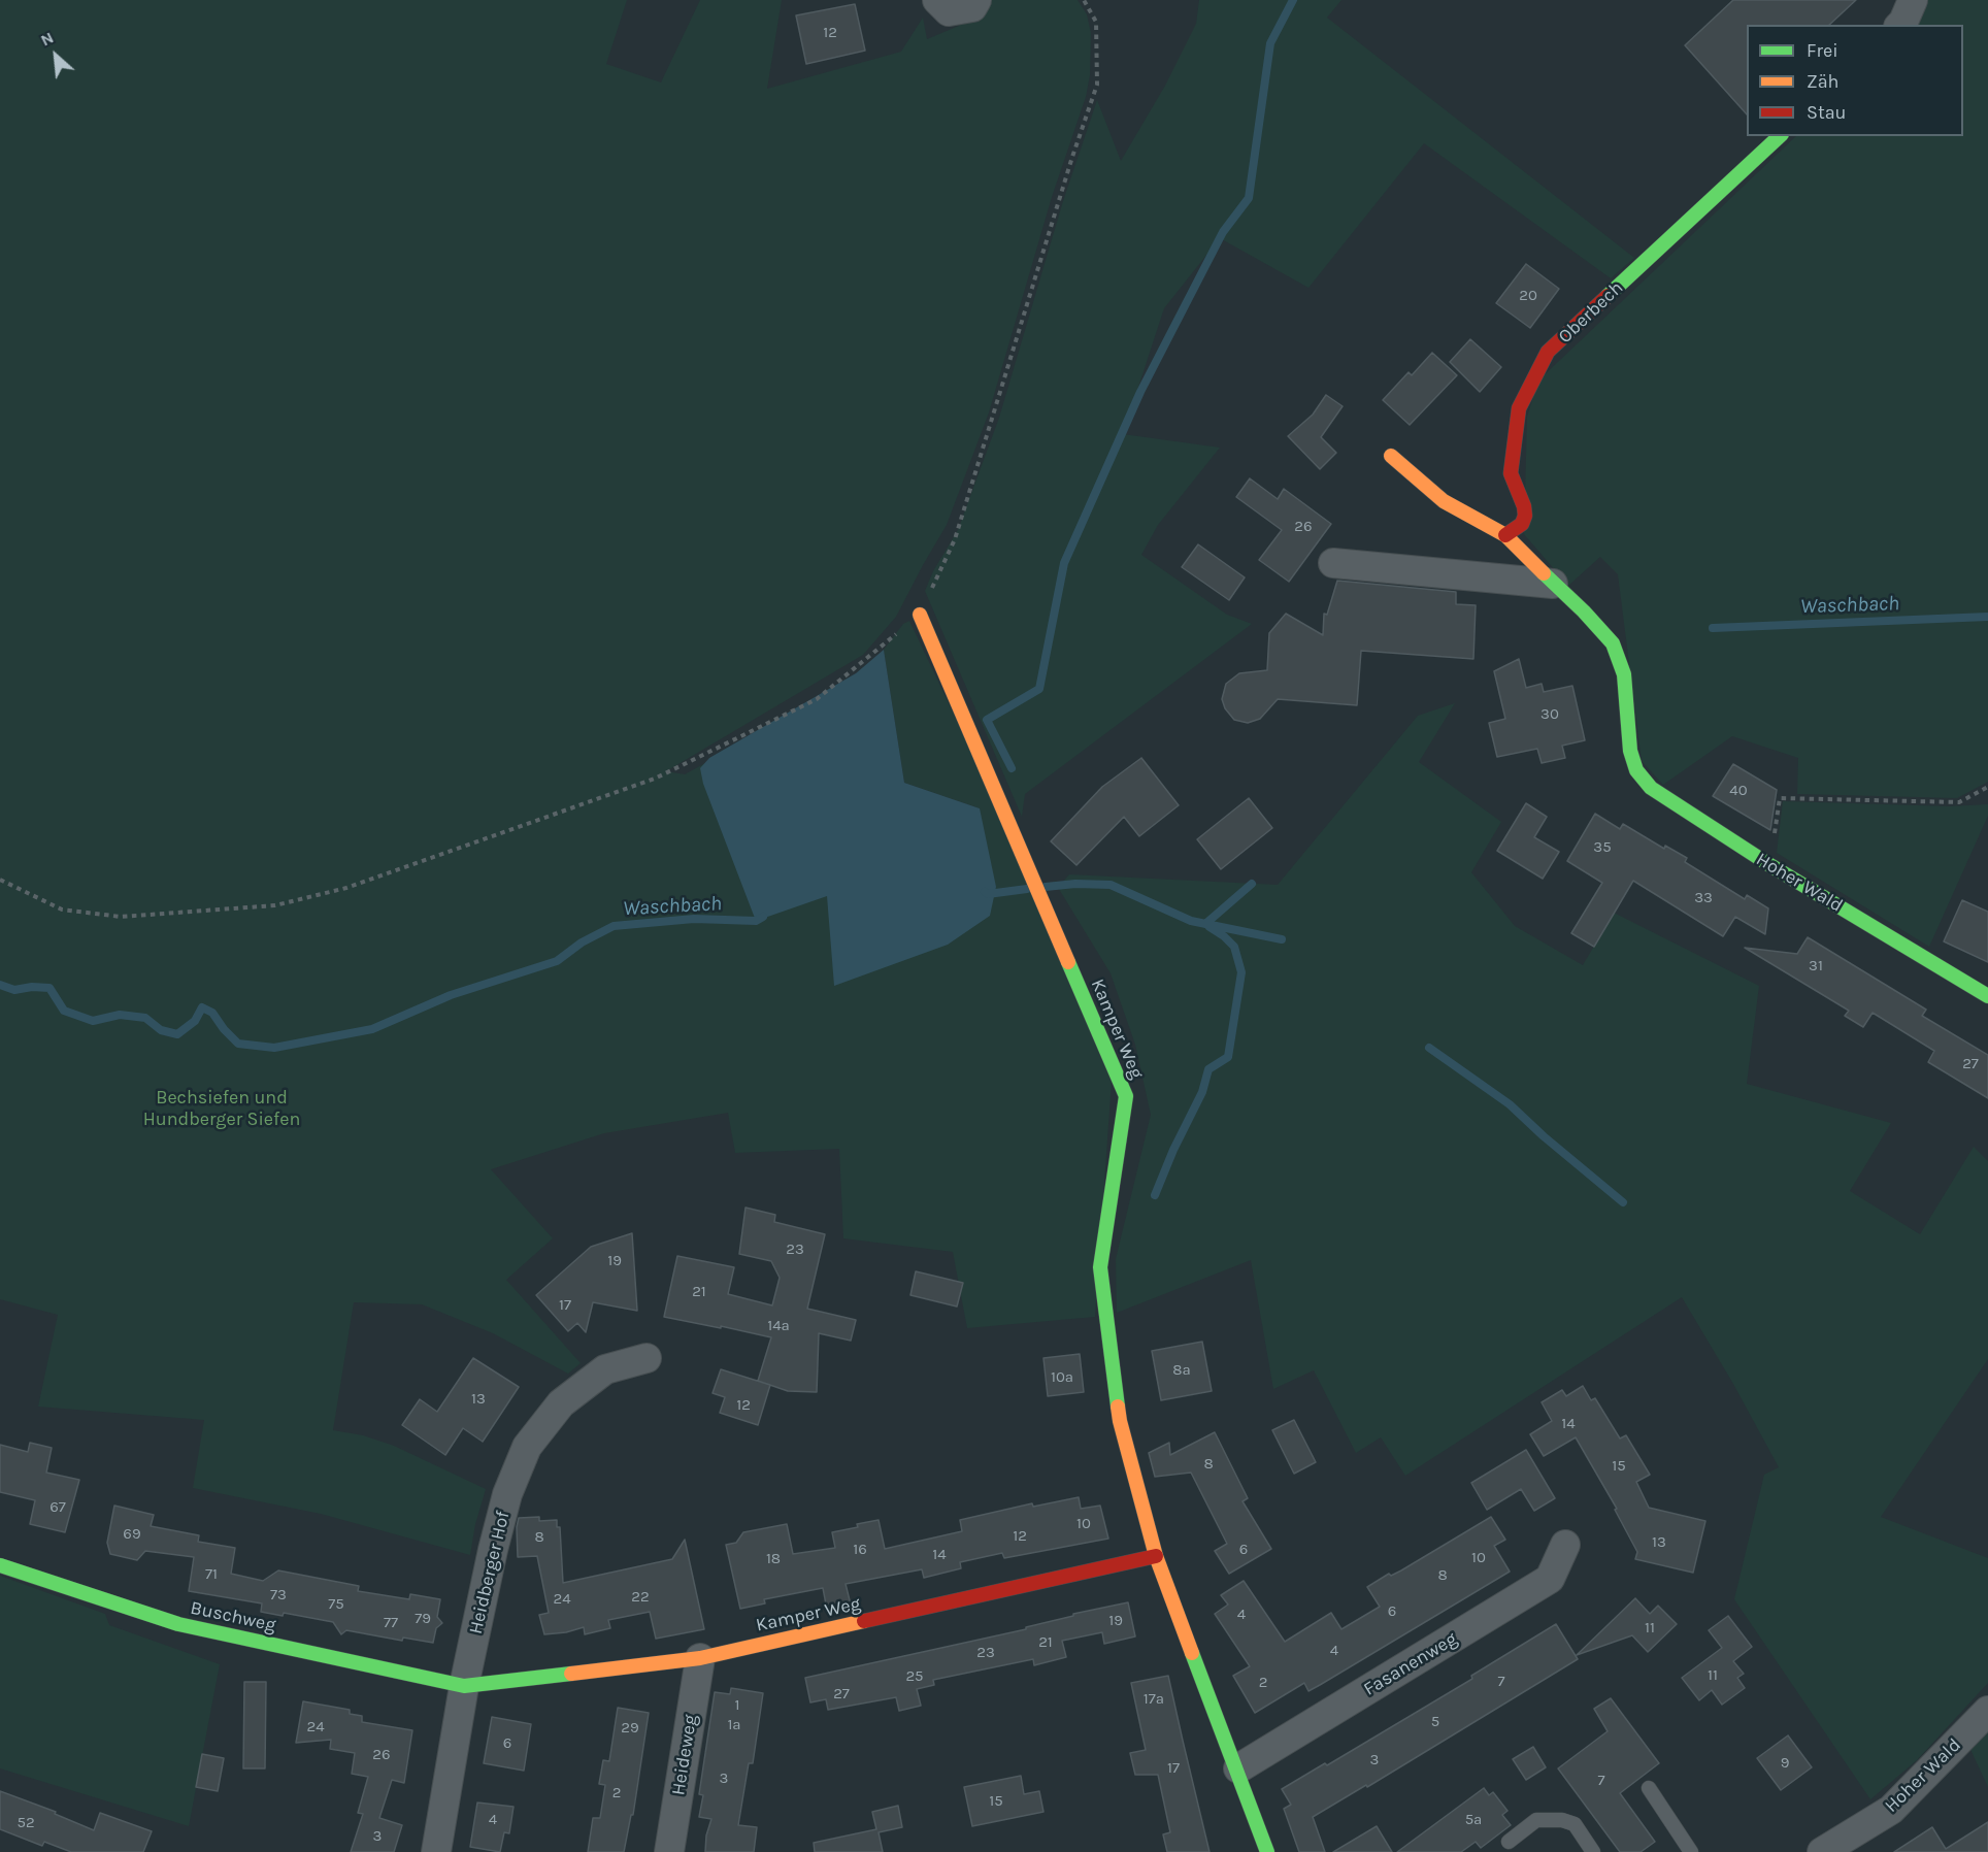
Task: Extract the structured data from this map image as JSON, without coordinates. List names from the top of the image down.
{
  "streets": {
    "street": [
      "Oberbech",
      "Hoher Wald",
      "Kamper Weg",
      "Heidberger Hof",
      "Buschweg",
      "Fasanenweg",
      "Heideweg"
    ]
  },
  "crossings": [
    ["Kamper Weg", "Heidberger Hof"],
    ["Kamper Weg", "Buschweg"],
    ["Kamper Weg", "Fasanenweg"],
    ["Kamper Weg", "Heideweg"],
    ["Heidberger Hof", "Buschweg"]
  ],
  "water": ["Waschbach"],
  "parks": ["Bechsiefen und Hundberger Siefen"],
  "house_numbers": [
    "12",
    "20",
    "26",
    "30",
    "40",
    "35",
    "33",
    "31",
    "27",
    "23",
    "19",
    "21",
    "17",
    "14a",
    "8a",
    "10a",
    "13",
    "12",
    "14",
    "8",
    "15",
    "67",
    "10",
    "69",
    "12",
    "8",
    "13",
    "16",
    "6",
    "14",
    "10",
    "18",
    "71",
    "8",
    "73",
    "22",
    "24",
    "75",
    "6",
    "4",
    "79",
    "19",
    "77",
    "11",
    "21",
    "4",
    "23",
    "11",
    "25",
    "7",
    "2",
    "27",
    "17a",
    "1",
    "5",
    "1a",
    "24",
    "29",
    "6",
    "26",
    "3",
    "9",
    "17",
    "3",
    "7",
    "2",
    "15",
    "4",
    "5a",
    "52",
    "3"
  ],
  "legend": ["Frei", "Zäh", "Stau"],
  "north": "top left"
}
